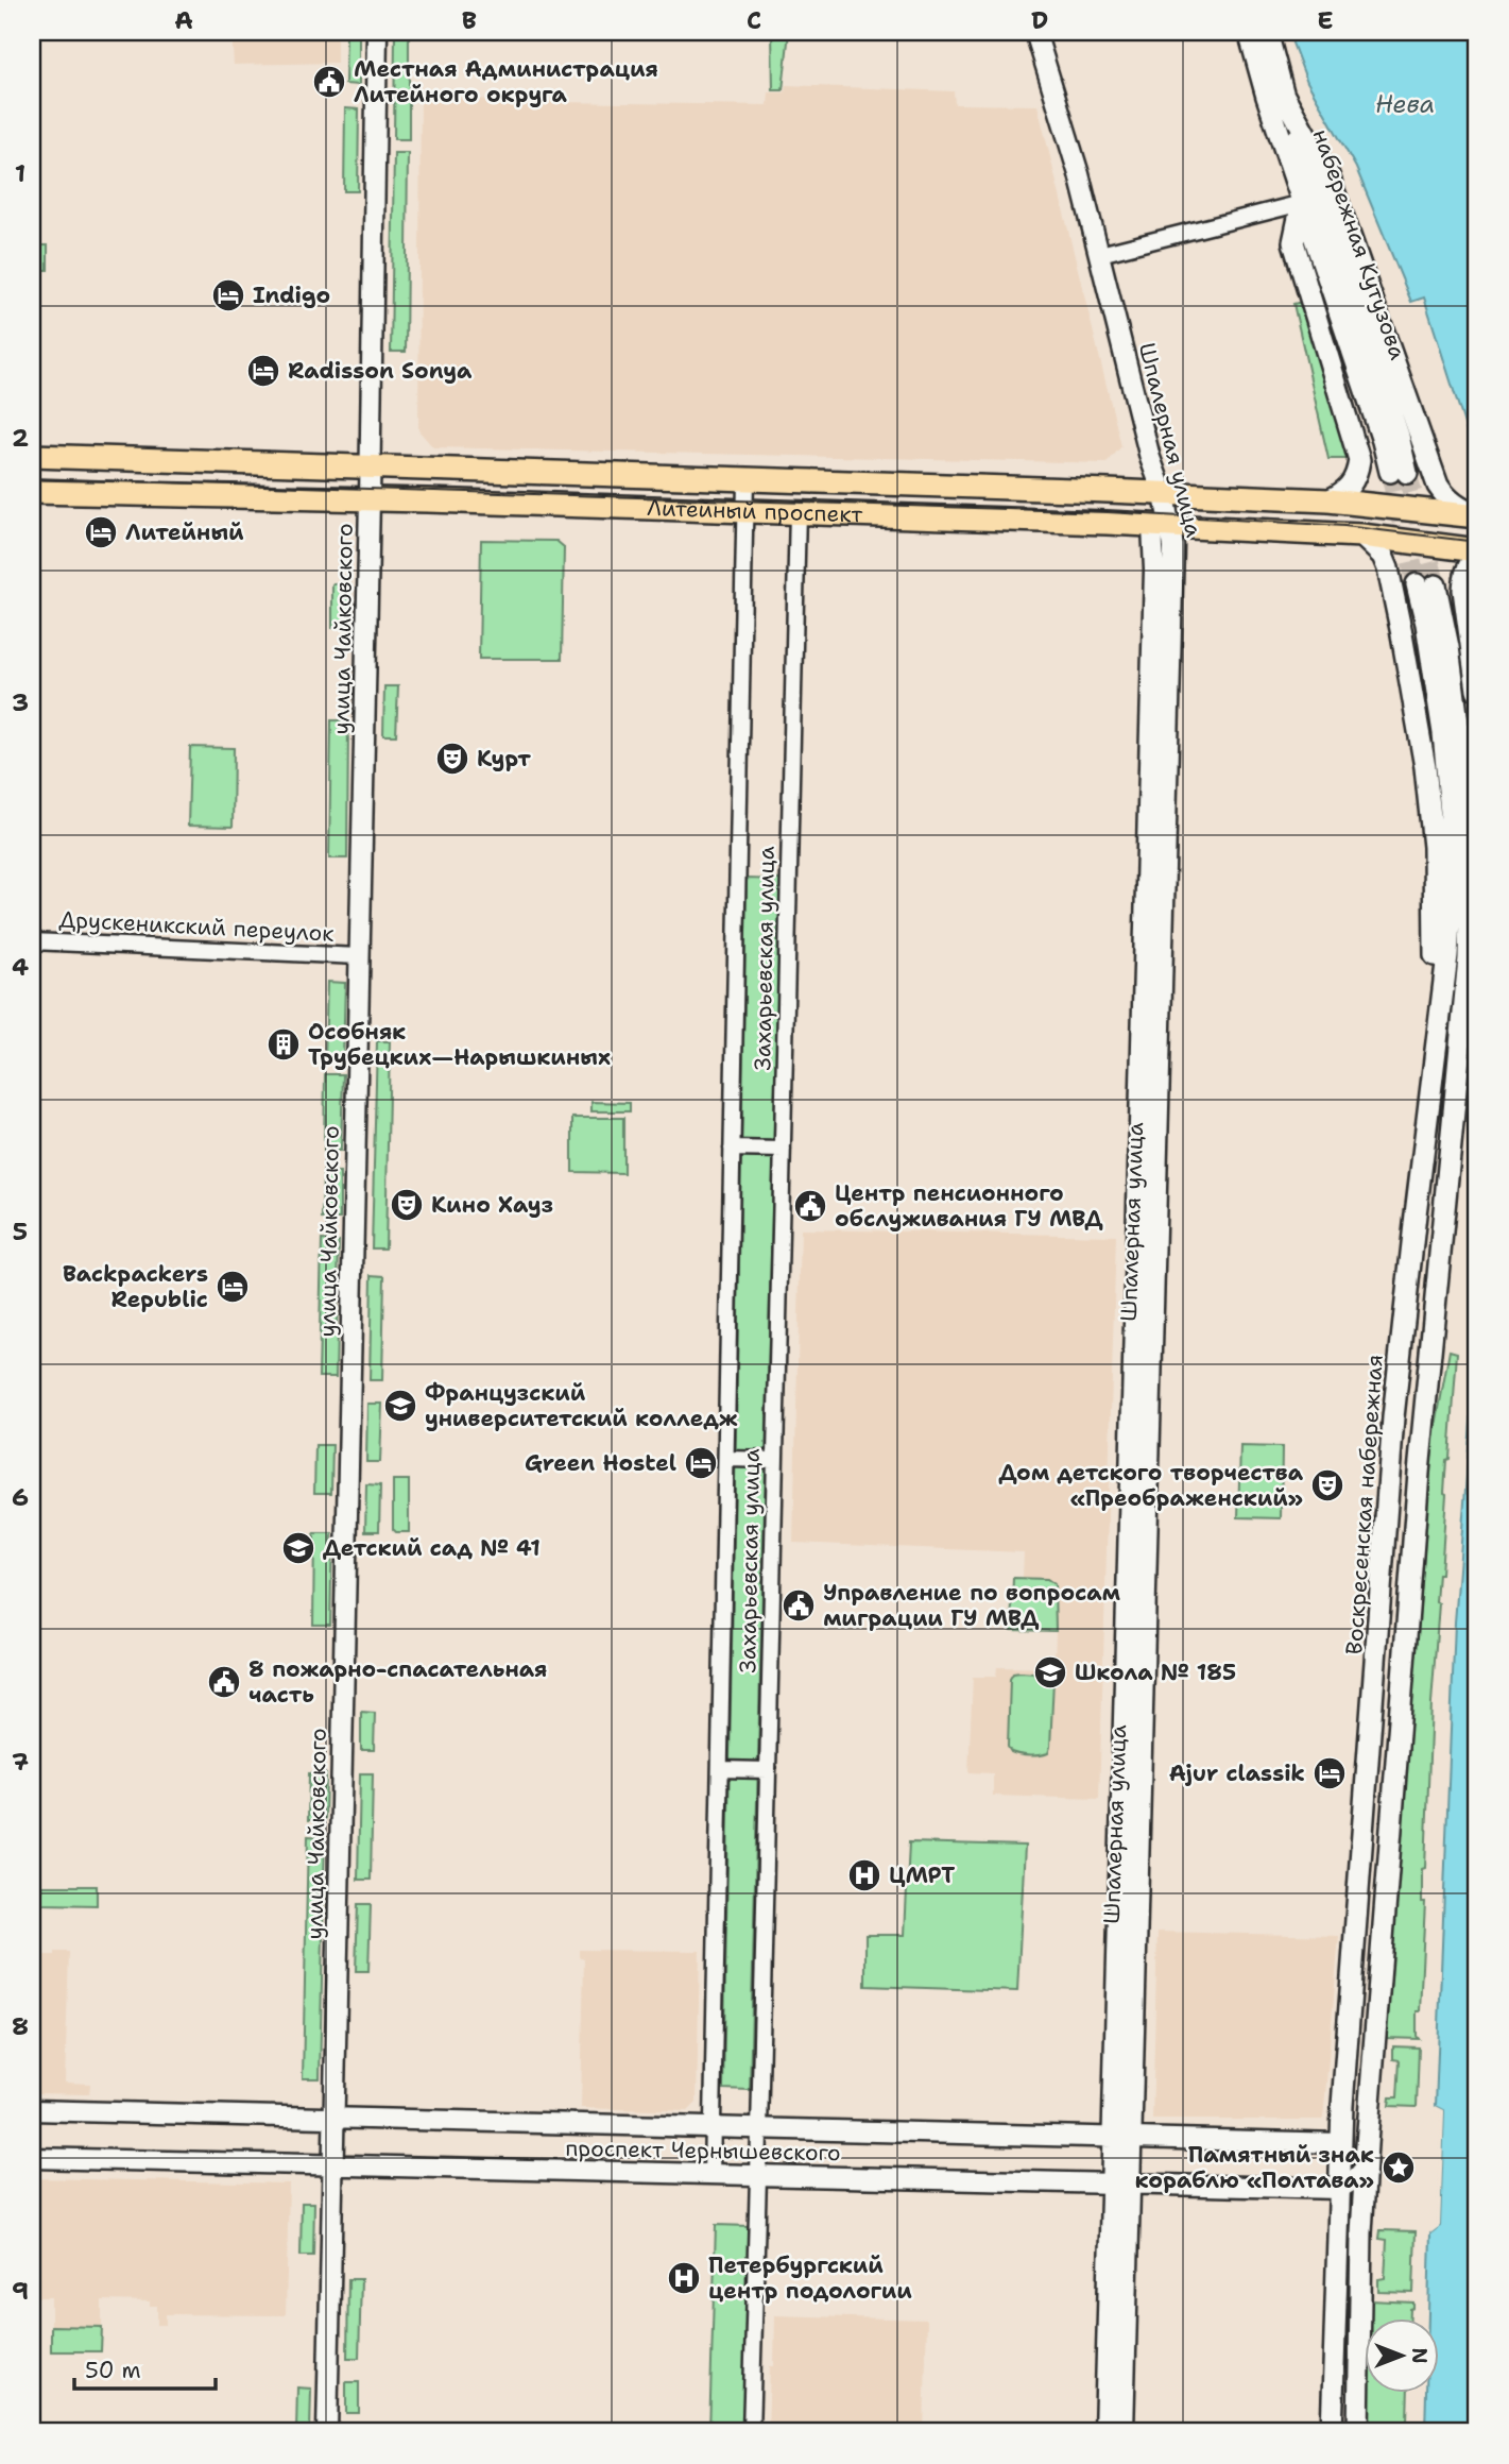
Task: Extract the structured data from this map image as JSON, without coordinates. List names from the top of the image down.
{
  "streets": {
    "main road": ["набережная Кутузова", "Литейный проспект", "Воскресенская набережная"],
    "street": [
      "Шпалерная улица",
      "улица Чайковского",
      "Друскеникский переулок",
      "Захарьевская улица",
      "проспект Чернышевского"
    ]
  },
  "crossings": [
    ["Шпалерная улица", "Литейный проспект"],
    ["Шпалерная улица", "проспект Чернышевского"],
    ["Литейный проспект", "улица Чайковского"],
    ["Литейный проспект", "Захарьевская улица"],
    ["улица Чайковского", "Друскеникский переулок"],
    ["улица Чайковского", "проспект Чернышевского"],
    ["Захарьевская улица", "проспект Чернышевского"],
    ["Воскресенская набережная", "проспект Чернышевского"]
  ],
  "water": ["Нева"],
  "places": {
    "public building": [
      "Местная Администрация Литейного округа",
      "Центр пенсионного обслуживания ГУ МВД",
      "Управление по вопросам миграции ГУ МВД",
      "8 пожарно-спасательная часть"
    ],
    "hotel": [
      "Indigo",
      "Radisson Sonya",
      "Литейный",
      "Backpackers Republic",
      "Green Hostel",
      "Ajur classik"
    ],
    "theatre": ["Курт", "Кино Хауз", "Дом детского творчества «Преображенский»"],
    "building": ["Особняк Трубецких—Нарышкиных"],
    "school or university": ["Французский университетский колледж", "Детский сад № 41", "Школа № 185"],
    "hospital": ["ЦМРТ", "Петербургский центр подологии"],
    "place": ["Памятный знак кораблю «Полтава»"]
  },
  "scale_bar": "50 m",
  "north": "right",
  "grid": {
    "columns": [
      "A",
      "B",
      "C",
      "D",
      "E"
    ],
    "rows": [
      "1",
      "2",
      "3",
      "4",
      "5",
      "6",
      "7",
      "8",
      "9"
    ]
  }
}
